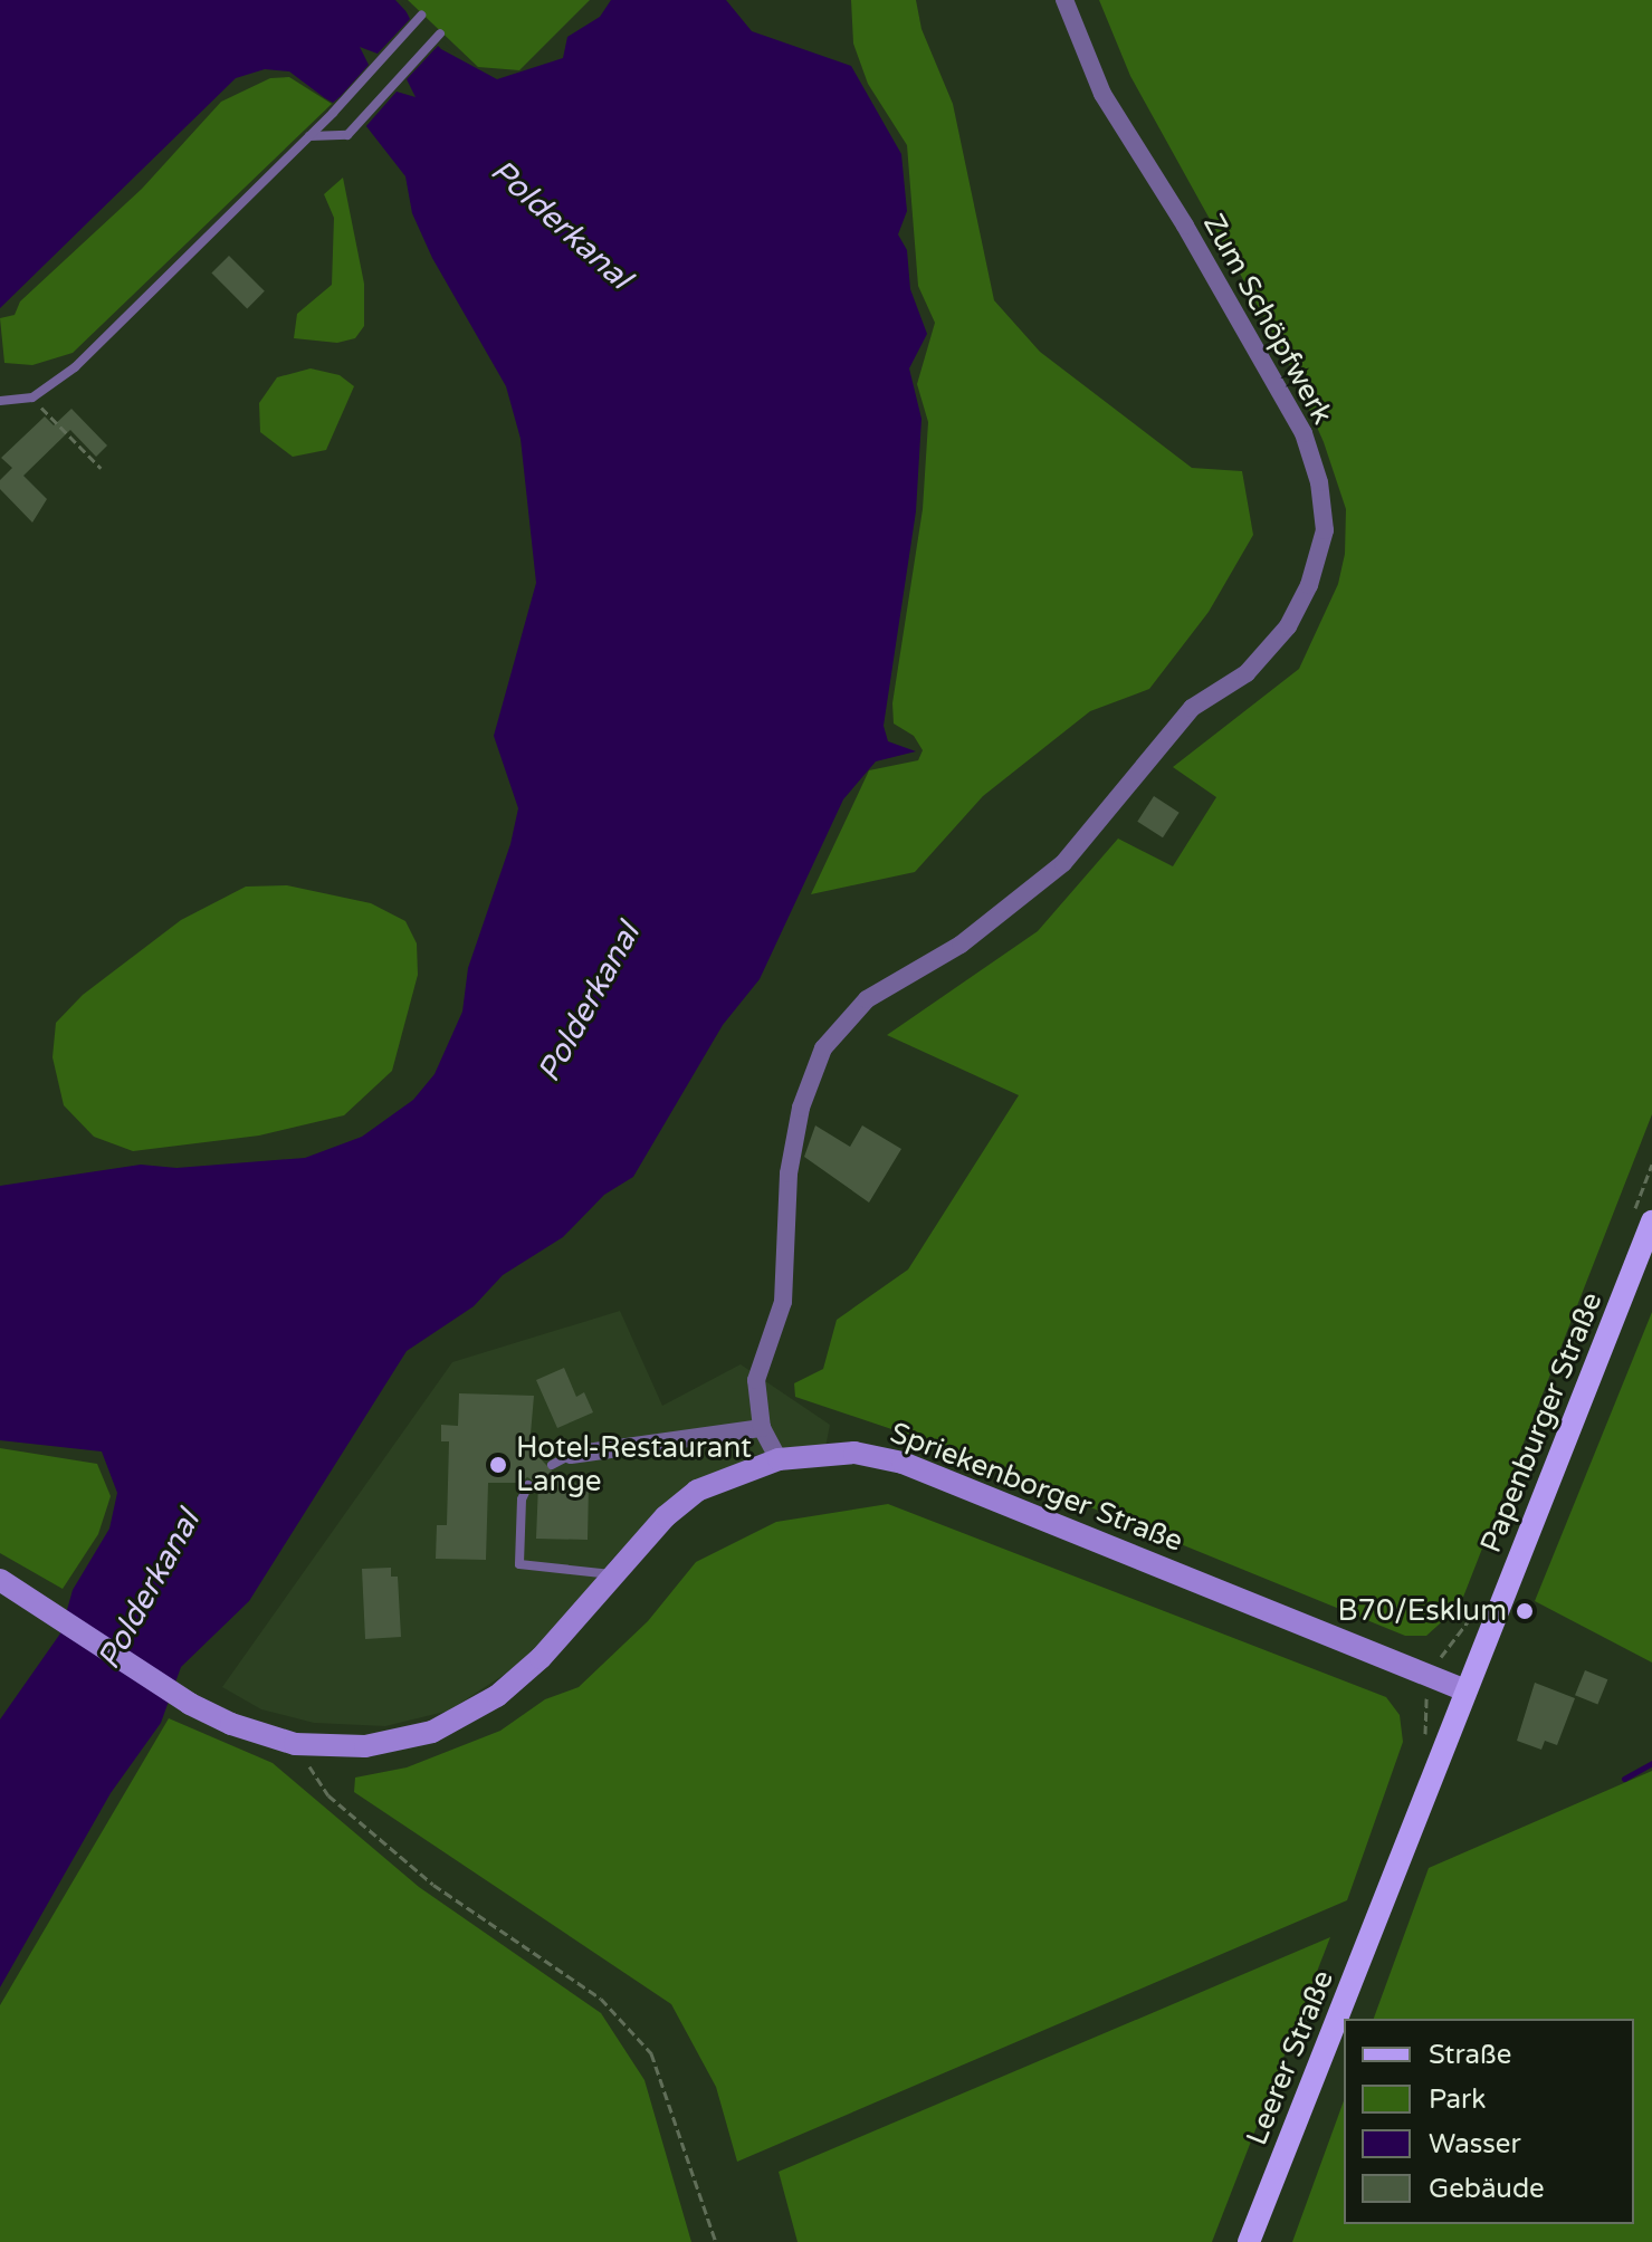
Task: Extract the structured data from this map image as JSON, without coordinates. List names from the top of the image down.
{
  "streets": {
    "main road": ["Papenburger Straße", "Leerer Straße"],
    "street": ["Zum Schöpfwerk", "Spriekenborger Straße"]
  },
  "crossings": [
    ["Zum Schöpfwerk", "Spriekenborger Straße"],
    ["Papenburger Straße", "Spriekenborger Straße"],
    ["Papenburger Straße", "Leerer Straße"]
  ],
  "water": ["Polderkanal"],
  "places": ["Hotel-Restaurant Lange", "B70/Esklum"],
  "legend": [
    "Straße",
    "Park",
    "Wasser",
    "Gebäude"
  ]
}
